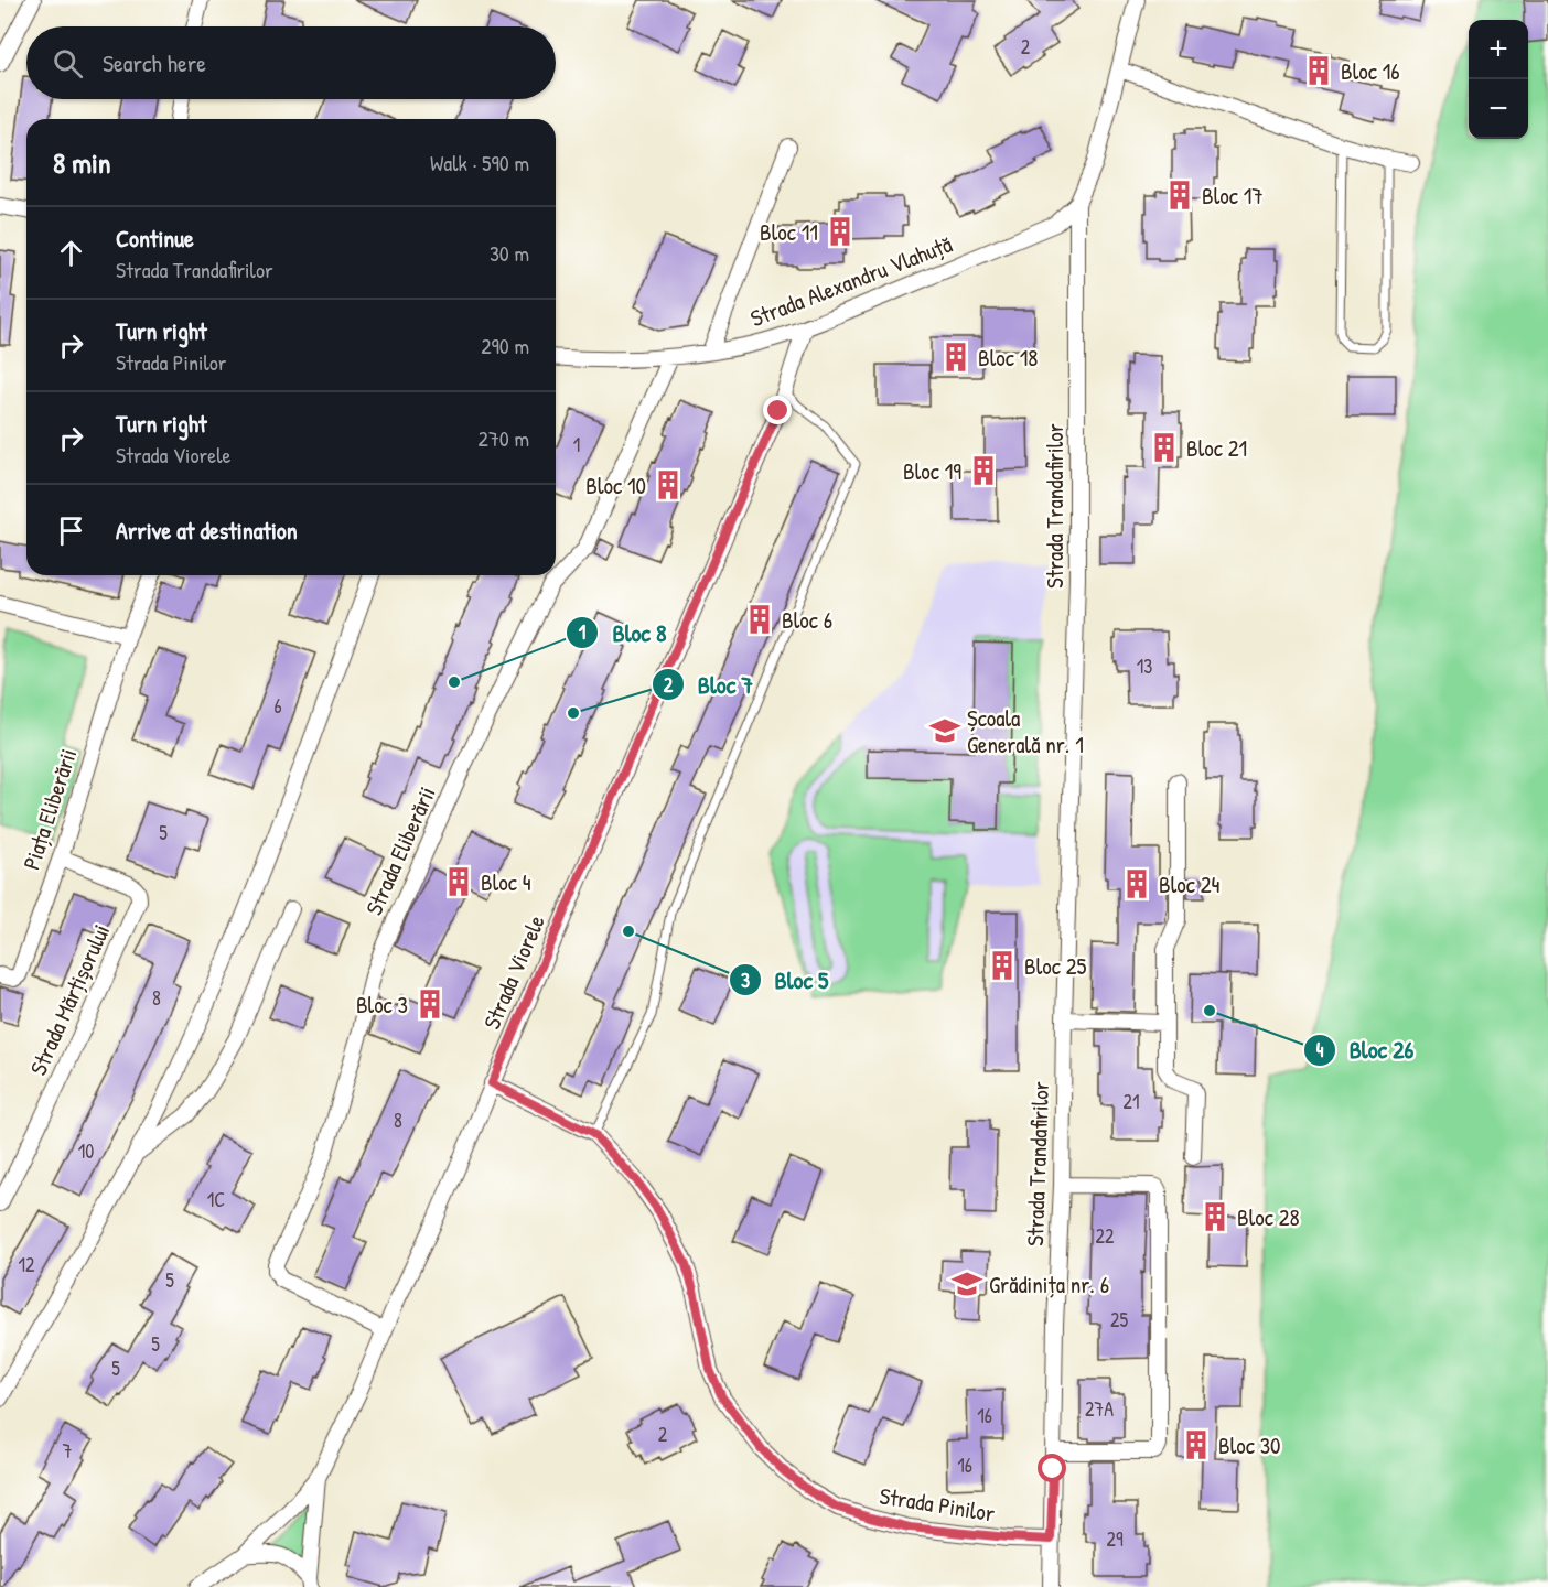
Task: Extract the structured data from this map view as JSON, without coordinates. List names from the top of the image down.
{
  "streets": {
    "street": [
      "Strada Alexandru Vlahuță",
      "Strada Trandafirilor",
      "Piața Eliberării",
      "Strada Eliberării",
      "Strada Viorele",
      "Strada Mărțișorului",
      "Strada Pinilor"
    ]
  },
  "crossings": [
    ["Strada Alexandru Vlahuță", "Strada Trandafirilor"],
    ["Strada Alexandru Vlahuță", "Strada Eliberării"],
    ["Strada Alexandru Vlahuță", "Strada Viorele"],
    ["Strada Trandafirilor", "Strada Pinilor"],
    ["Piața Eliberării", "Strada Mărțișorului"],
    ["Strada Eliberării", "Strada Viorele"],
    ["Strada Viorele", "Strada Pinilor"]
  ],
  "places": {
    "building": [
      "Bloc 16",
      "Bloc 17",
      "Bloc 11",
      "Bloc 18",
      "Bloc 21",
      "Bloc 19",
      "Bloc 10",
      "Bloc 6",
      "Bloc 4",
      "Bloc 24",
      "Bloc 25",
      "Bloc 3",
      "Bloc 28",
      "Bloc 30"
    ],
    "other": [
      "Bloc 8",
      "Bloc 7",
      "Bloc 5",
      "Bloc 26"
    ],
    "school or university": ["Școala Generală nr. 1", "Grădinița nr. 6"]
  },
  "house_numbers": [
    "2",
    "1",
    "13",
    "6",
    "5",
    "8",
    "21",
    "8",
    "10",
    "1C",
    "22",
    "12",
    "5",
    "25",
    "5",
    "5",
    "27A",
    "16",
    "2",
    "7",
    "16",
    "29"
  ],
  "page": {
    "map_buttons": ["+", "−"],
    "search": "Search here",
    "heading": ["8 min", "Walk · 590 m"],
    "list": [
      ["Continue", "Strada Trandafirilor", "30 m"],
      ["Turn right", "Strada Pinilor", "290 m"],
      ["Turn right", "Strada Viorele", "270 m"],
      "Arrive at destination"
    ]
  }
}
